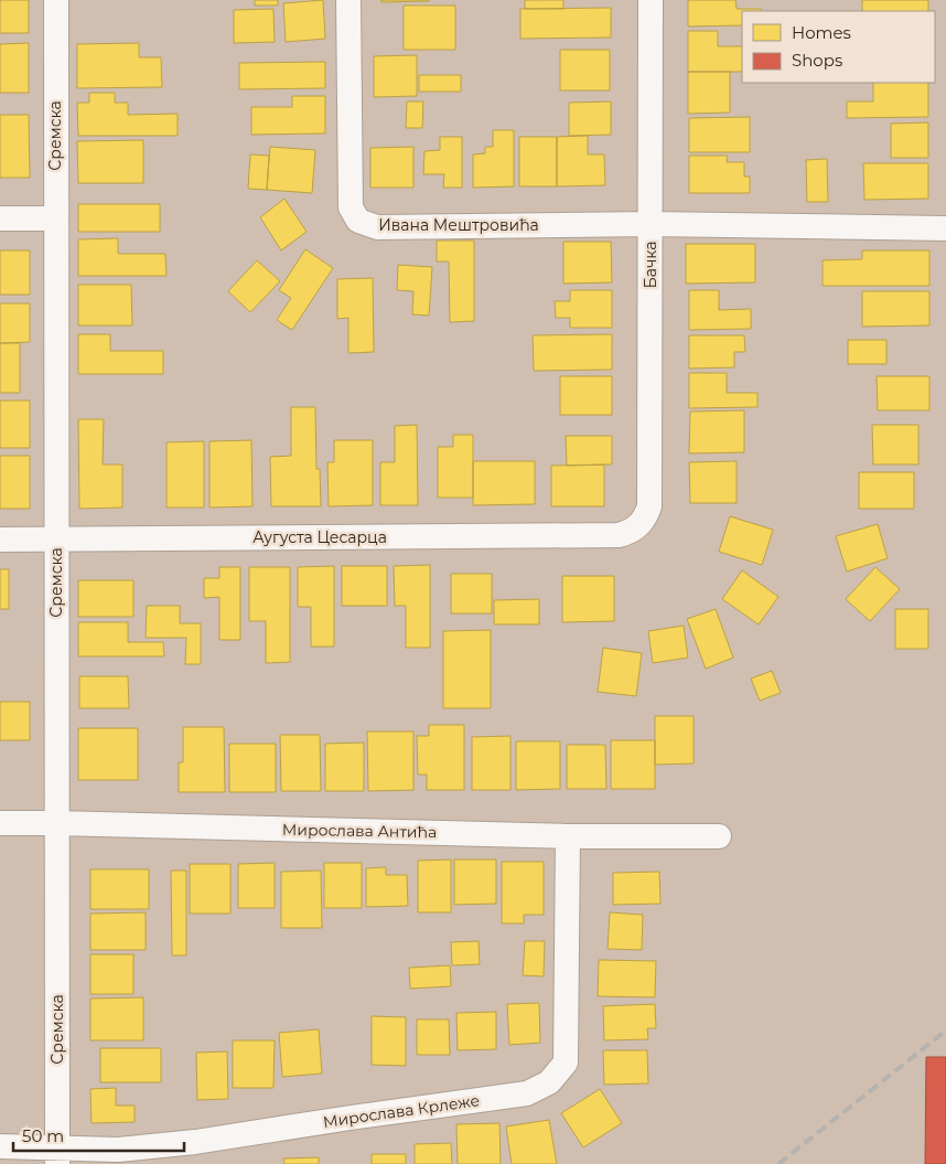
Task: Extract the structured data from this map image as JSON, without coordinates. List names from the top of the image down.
{
  "streets": {
    "street": [
      "Сремска",
      "Ивана Мештровића",
      "Бачка",
      "Аугуста Цесарца",
      "Мирослава Антића",
      "Мирослава Крлеже"
    ]
  },
  "crossings": [
    ["Сремска", "Аугуста Цесарца"],
    ["Сремска", "Мирослава Антића"],
    ["Сремска", "Мирослава Крлеже"],
    ["Ивана Мештровића", "Бачка"],
    ["Бачка", "Аугуста Цесарца"],
    ["Мирослава Антића", "Мирослава Крлеже"]
  ],
  "legend": ["Homes", "Shops"],
  "scale_bar": "50 m"
}
